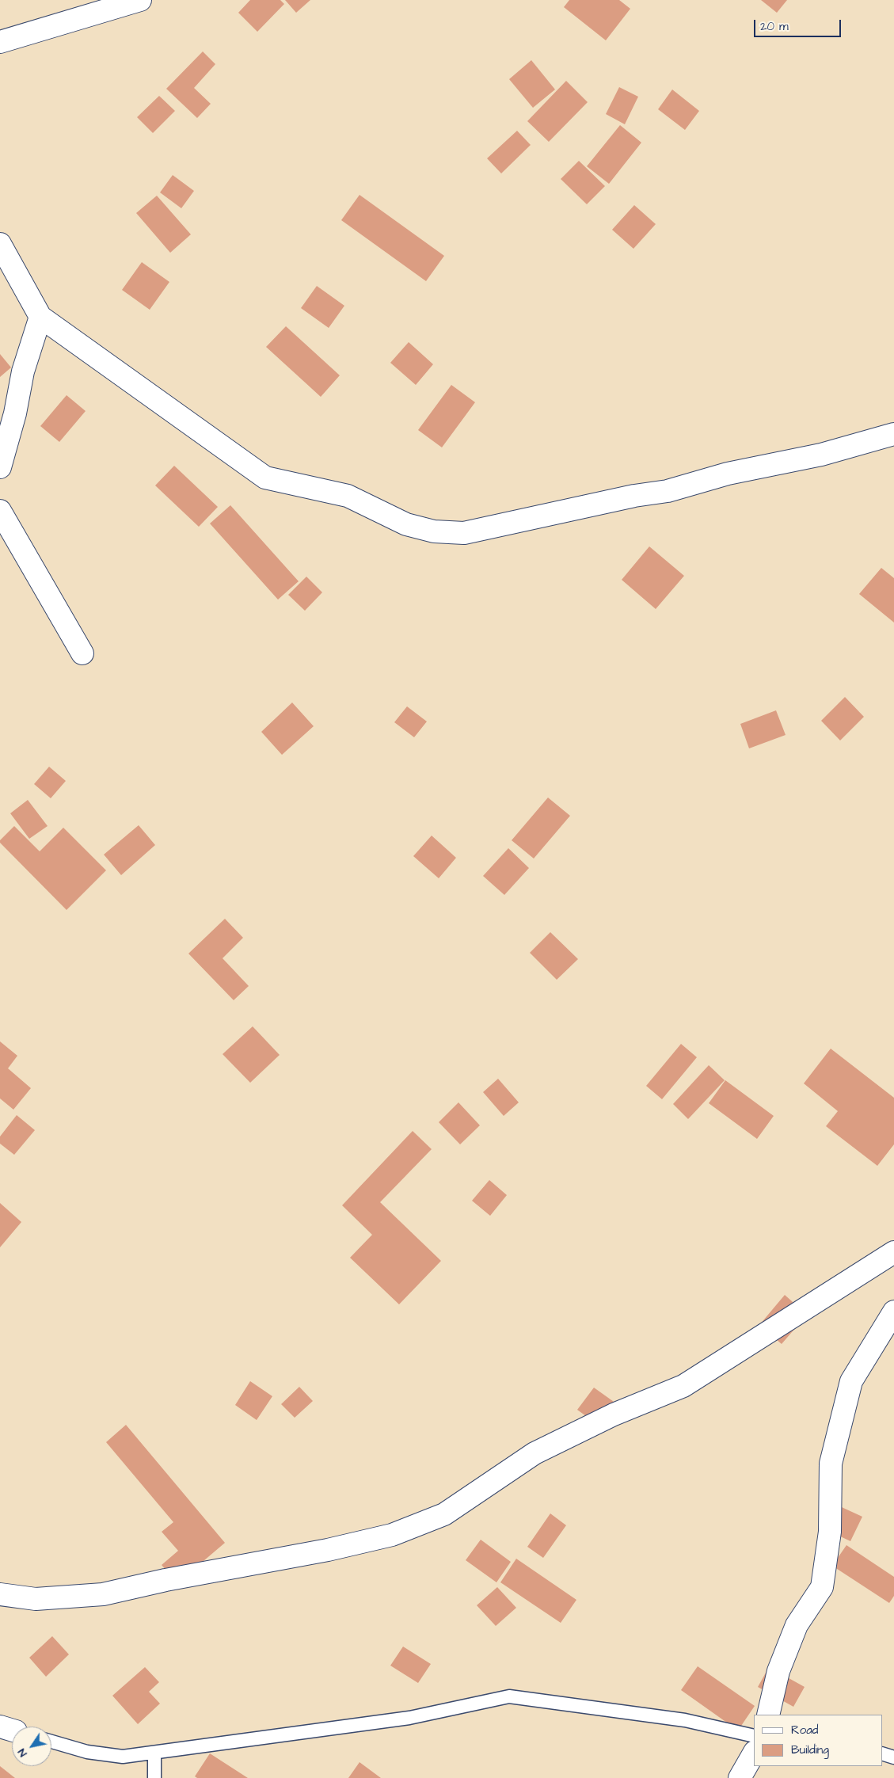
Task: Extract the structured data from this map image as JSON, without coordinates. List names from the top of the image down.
{
  "legend": ["Road", "Building"],
  "scale_bar": "20 m",
  "north": "bottom left"
}
